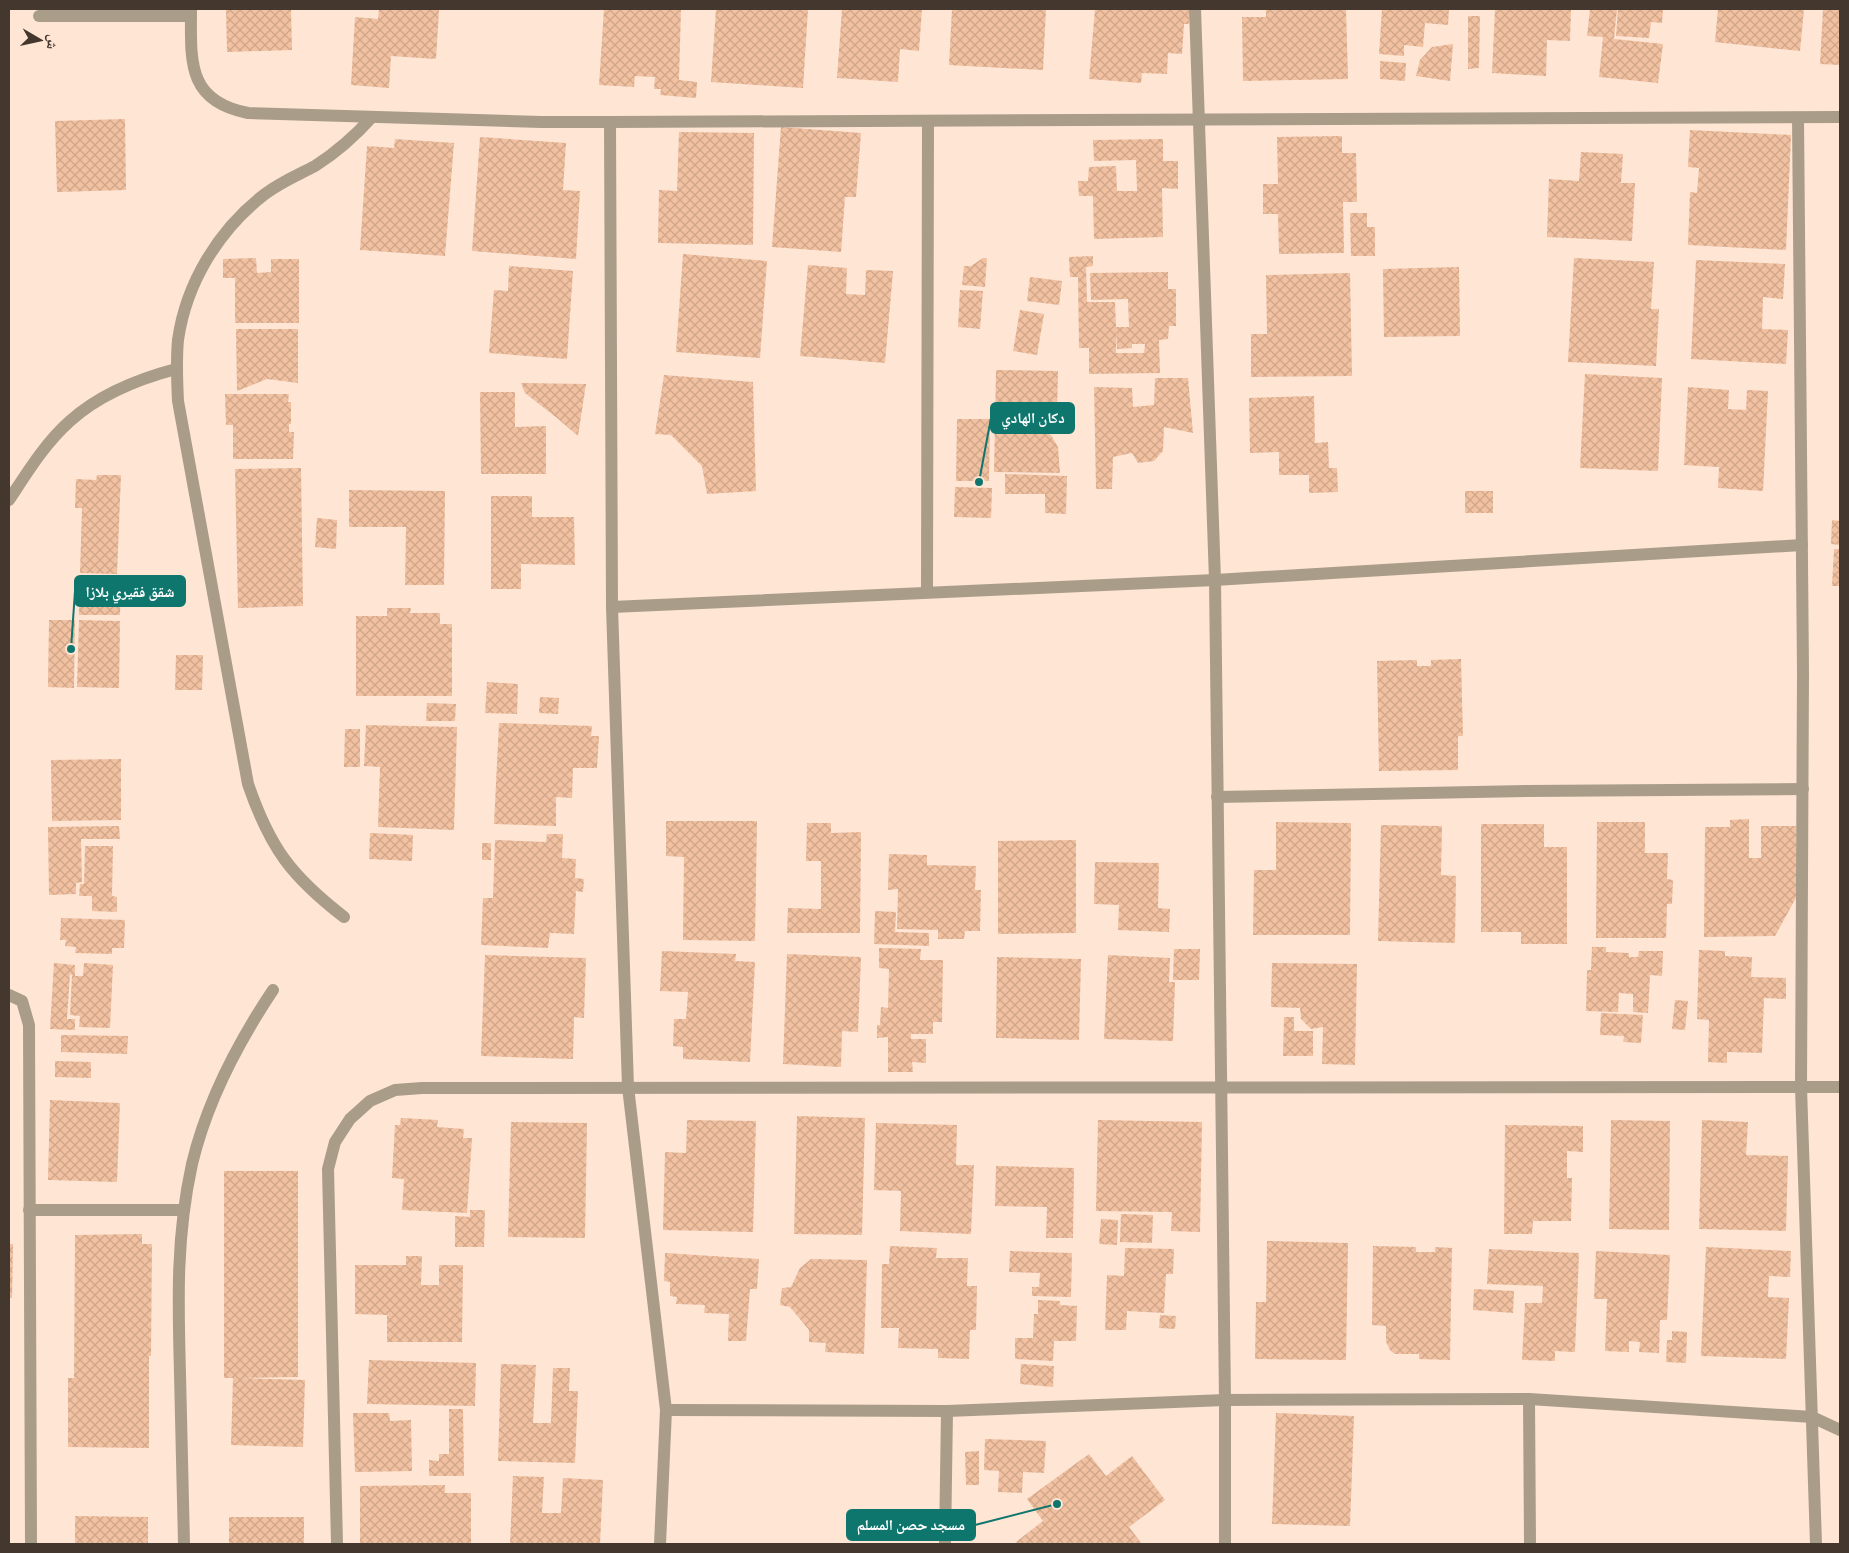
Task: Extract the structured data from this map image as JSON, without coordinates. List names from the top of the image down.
{
  "places": ["دكان الهادي", "شقق فقيري بلازا", "مسجد حصن المسلم"],
  "north": "right"
}
